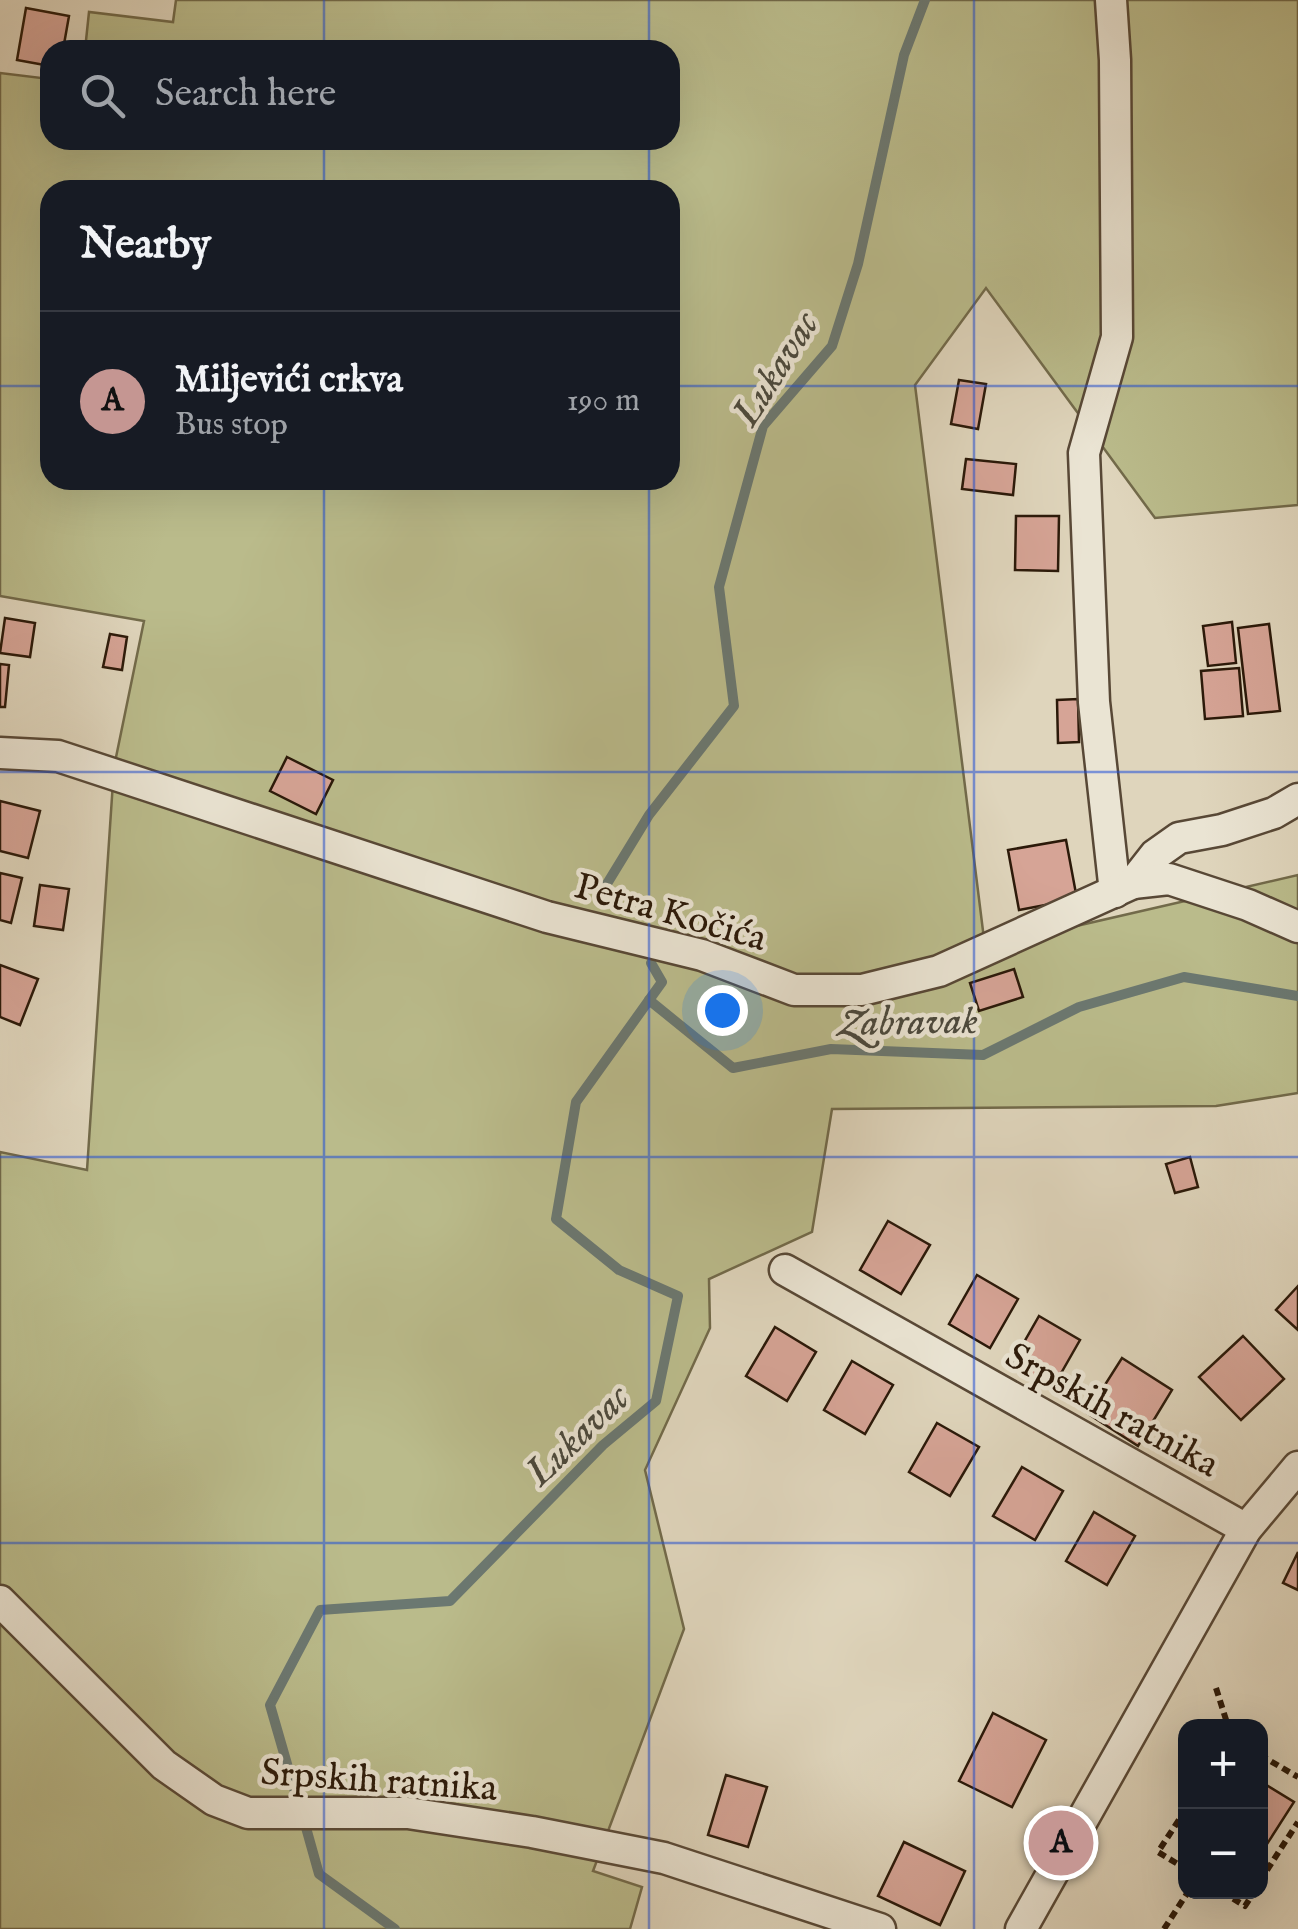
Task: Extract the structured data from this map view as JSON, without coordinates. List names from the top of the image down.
{
  "streets": {
    "street": ["Petra Kočića", "Srpskih ratnika"]
  },
  "water": ["Lukavac", "Zabravak"],
  "page": {
    "search": "Search here",
    "heading": "Nearby",
    "list": [
      {
        "mark": "A",
        "name": "Miljevići crkva",
        "note": "Bus stop",
        "value": "190 m"
      }
    ],
    "map_buttons": ["+", "−"],
    "pins": "A"
  }
}
